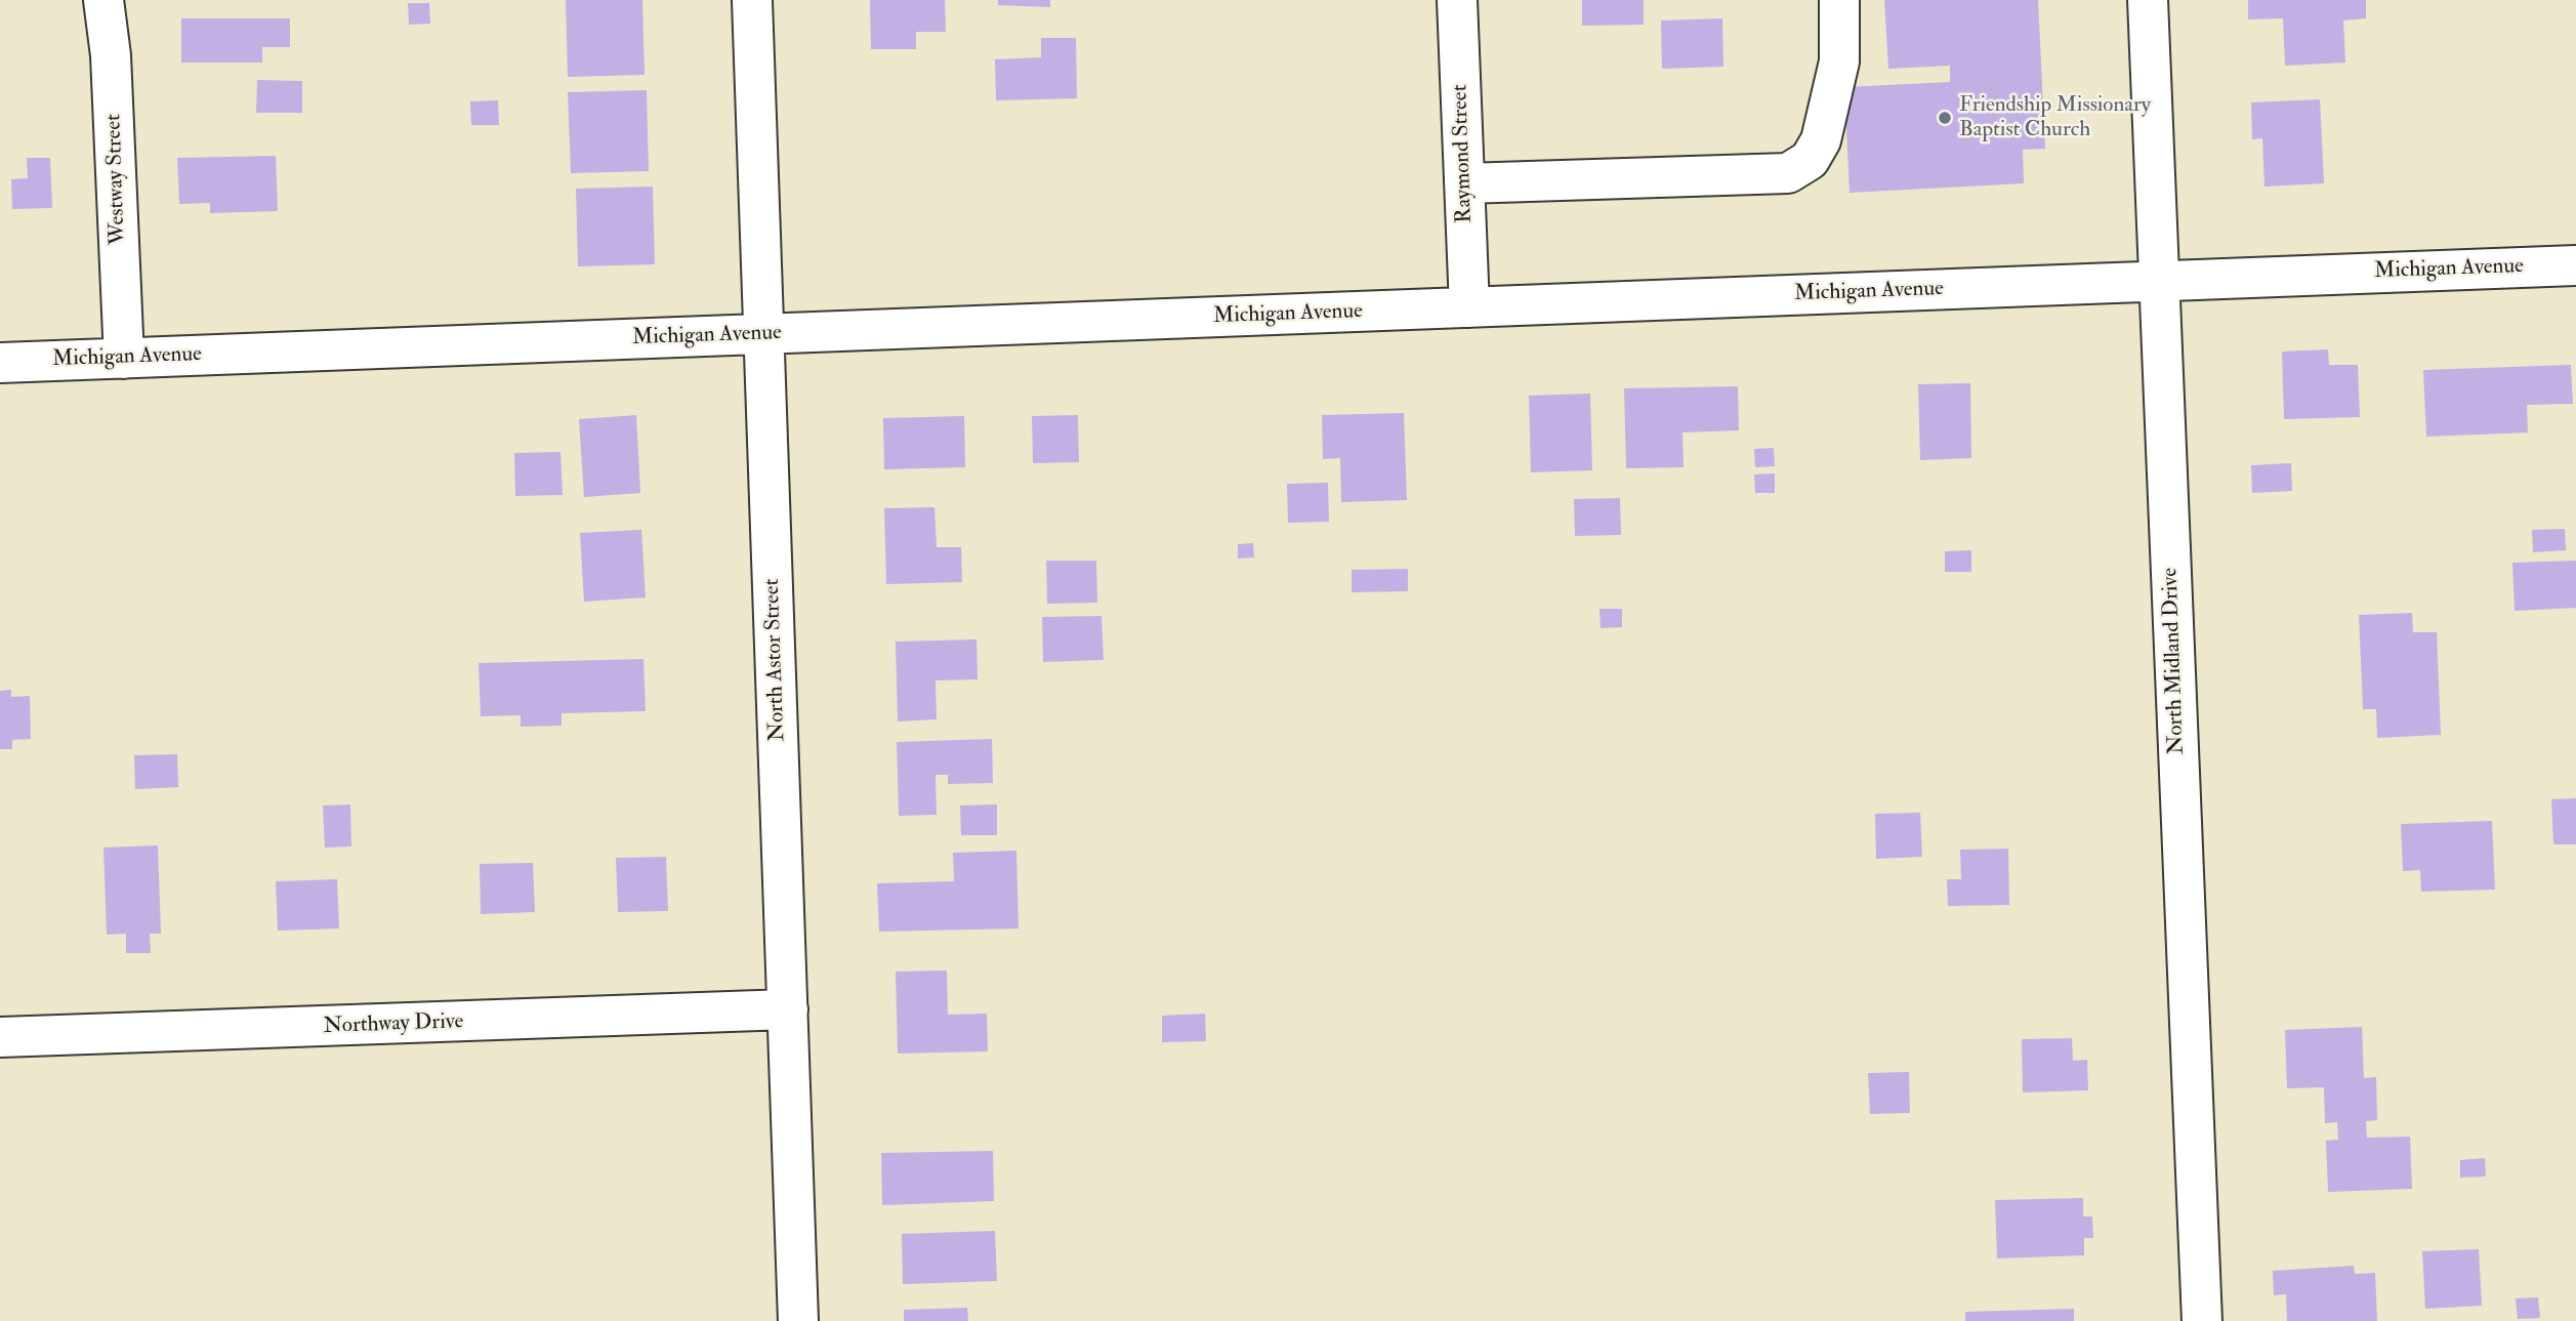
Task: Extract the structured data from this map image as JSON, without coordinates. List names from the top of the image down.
{
  "streets": {
    "street": [
      "Raymond Street",
      "Westway Street",
      "Michigan Avenue",
      "North Astor Street",
      "North Midland Drive",
      "Northway Drive"
    ]
  },
  "crossings": [
    ["Raymond Street", "Michigan Avenue"],
    ["Westway Street", "Michigan Avenue"],
    ["Michigan Avenue", "North Astor Street"],
    ["Michigan Avenue", "North Midland Drive"],
    ["North Astor Street", "Northway Drive"]
  ],
  "places": ["Friendship Missionary Baptist Church"]
}
